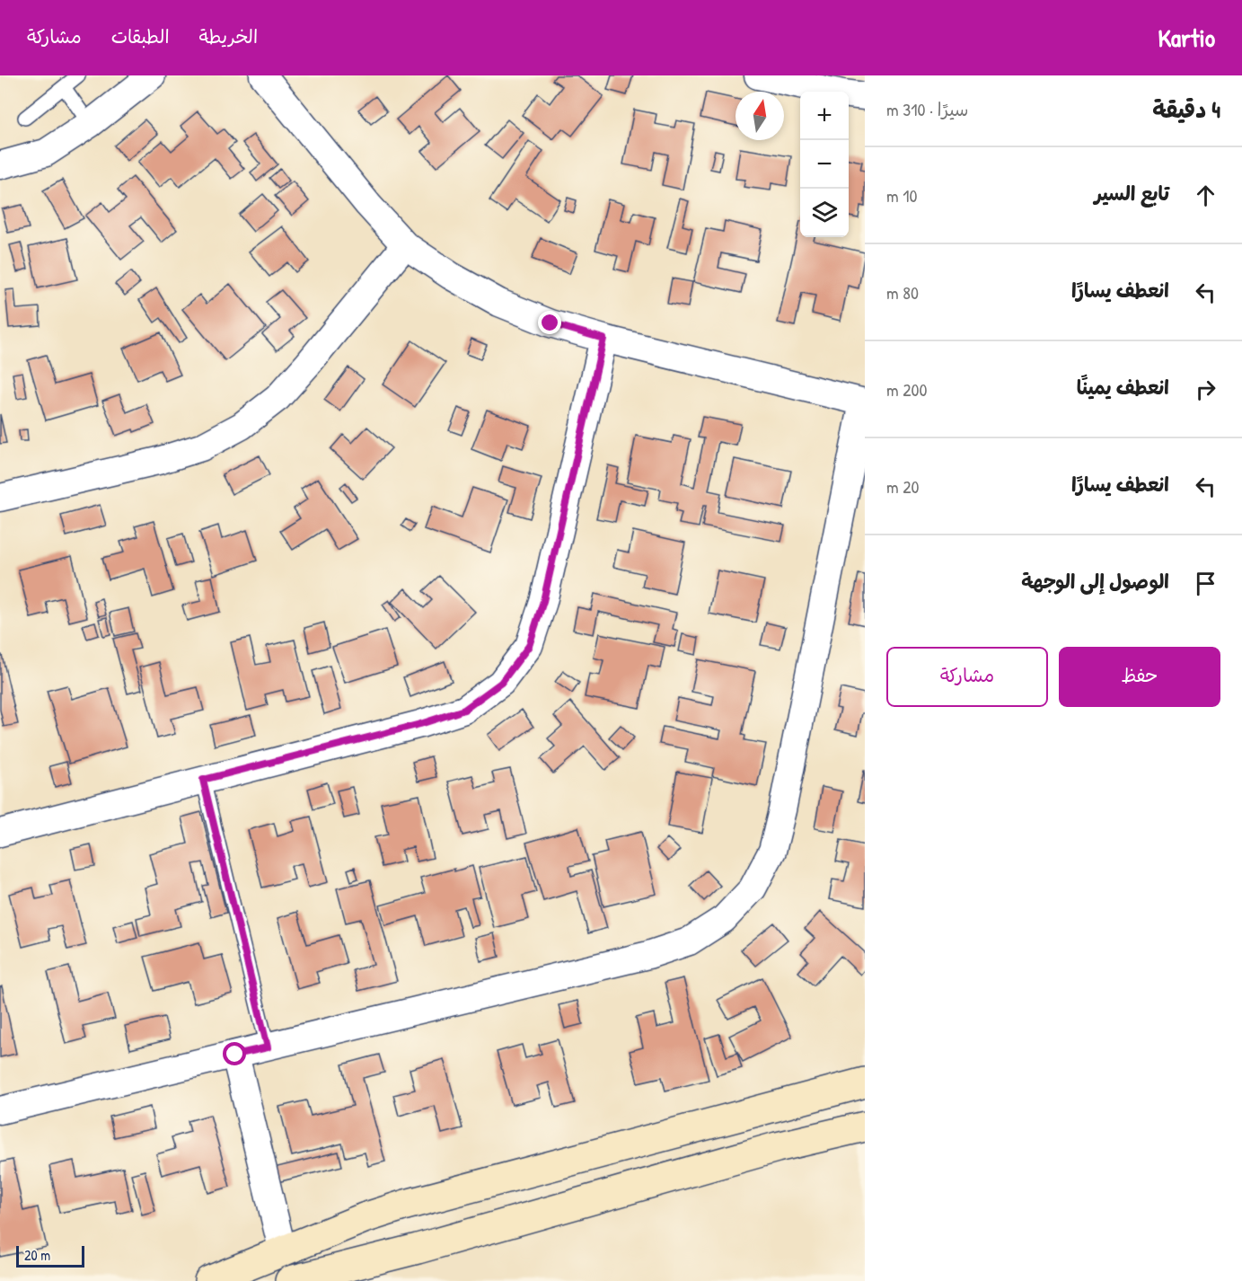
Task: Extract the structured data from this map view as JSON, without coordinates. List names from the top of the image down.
{
  "scale_bar": "20 m",
  "north": "top",
  "page": {
    "header": "Kartio",
    "nav": ["الخريطة", "الطبقات", "مشاركة"],
    "heading": ["4 دقيقة", "سيرًا · 310 m"],
    "map_buttons": ["+", "−"],
    "list": [
      ["تابع السير", "10 m"],
      ["انعطف يسارًا", "80 m"],
      ["انعطف يمينًا", "200 m"],
      ["انعطف يسارًا", "20 m"],
      "الوصول إلى الوجهة"
    ],
    "buttons": ["حفظ", "مشاركة"],
    "scale": "20 m"
  }
}
